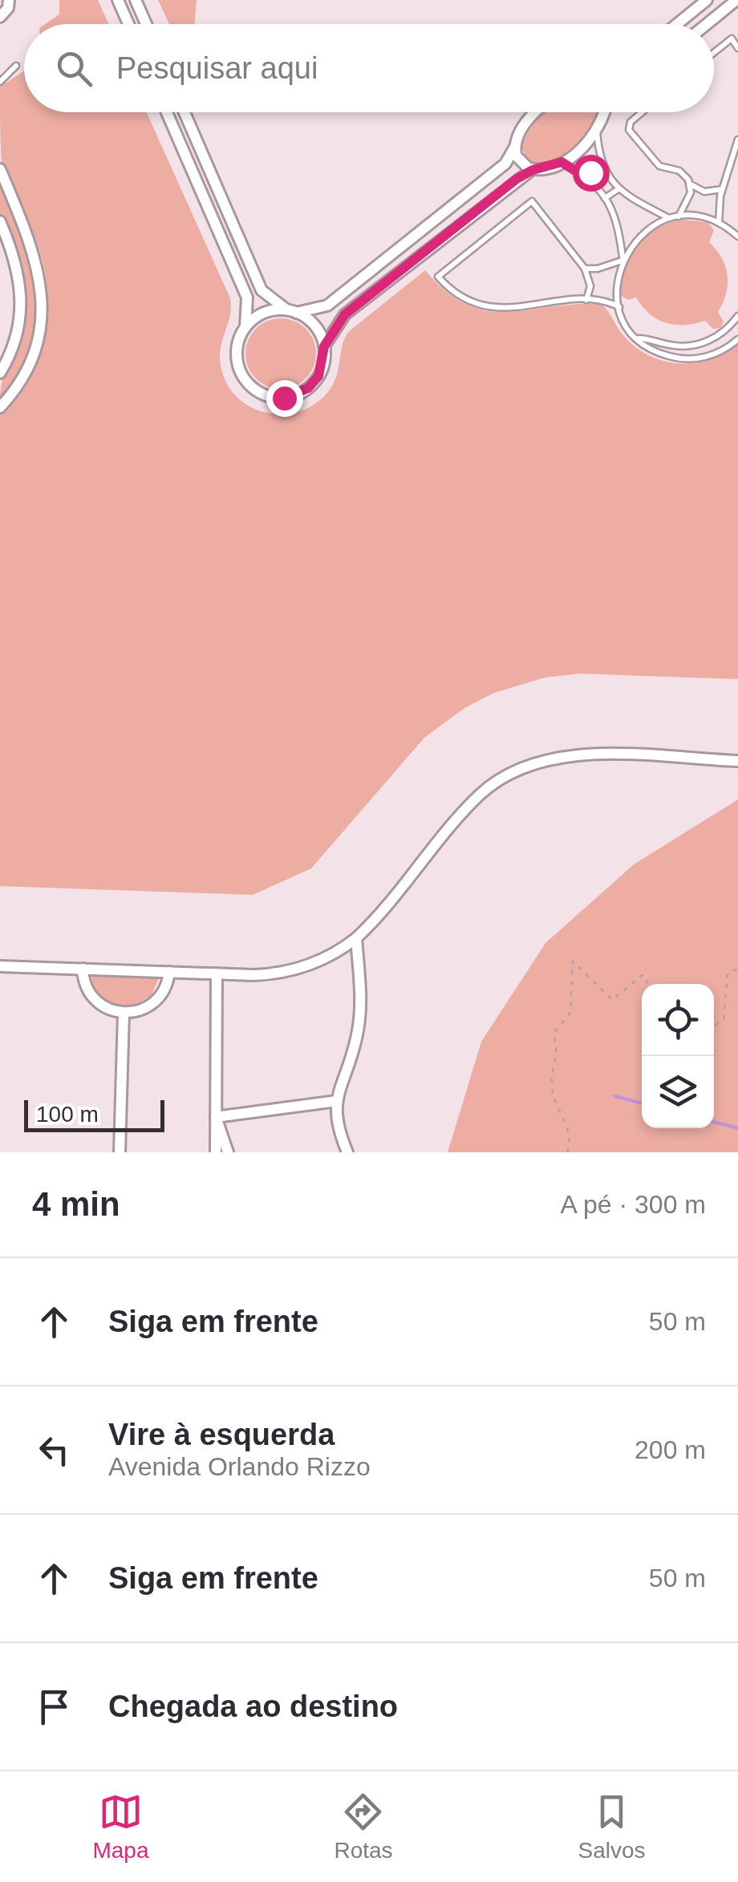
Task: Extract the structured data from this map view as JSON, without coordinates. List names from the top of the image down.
{
  "scale_bar": "100 m",
  "page": {
    "search": "Pesquisar aqui",
    "scale": "100 m",
    "heading": ["4 min", "A pé · 300 m"],
    "list": [
      ["Siga em frente", "50 m"],
      ["Vire à esquerda", "Avenida Orlando Rizzo", "200 m"],
      ["Siga em frente", "50 m"],
      "Chegada ao destino"
    ],
    "nav": ["Mapa", "Rotas", "Salvos"]
  }
}
